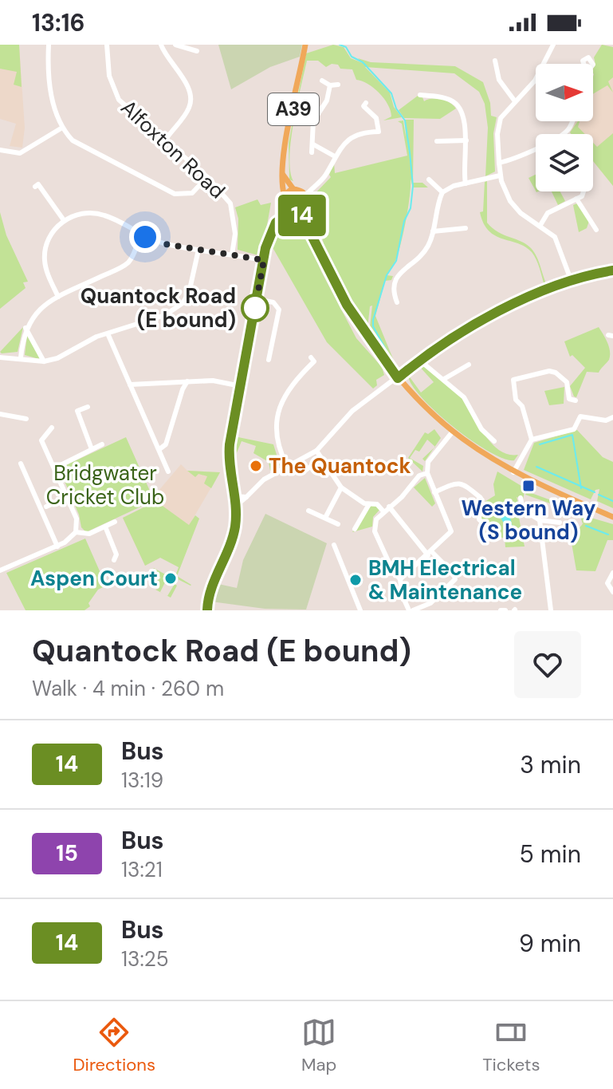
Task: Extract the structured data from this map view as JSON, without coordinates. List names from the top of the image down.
{
  "streets": {
    "main road": ["A39"],
    "street": ["Alfoxton Road"]
  },
  "parks": ["Bridgwater Cricket Club"],
  "places": {
    "other": [
      "Quantock Road (E bound)",
      "The Quantock",
      "Aspen Court",
      "BMH Electrical & Maintenance"
    ],
    "transit": ["Western Way (S bound)"]
  },
  "lines": ["bus line 14"],
  "north": "right",
  "page": {
    "status": "13:16",
    "on_map": "14",
    "heading": ["Quantock Road (E bound)", "Walk · 4 min · 260 m"],
    "list": [
      {
        "mark": "14",
        "name": "Bus",
        "note": "13:19",
        "value": "3 min"
      },
      {
        "mark": "15",
        "name": "Bus",
        "note": "13:21",
        "value": "5 min"
      },
      {
        "mark": "14",
        "name": "Bus",
        "note": "13:25",
        "value": "9 min"
      }
    ],
    "tabs": ["Directions", "Map", "Tickets"]
  }
}
